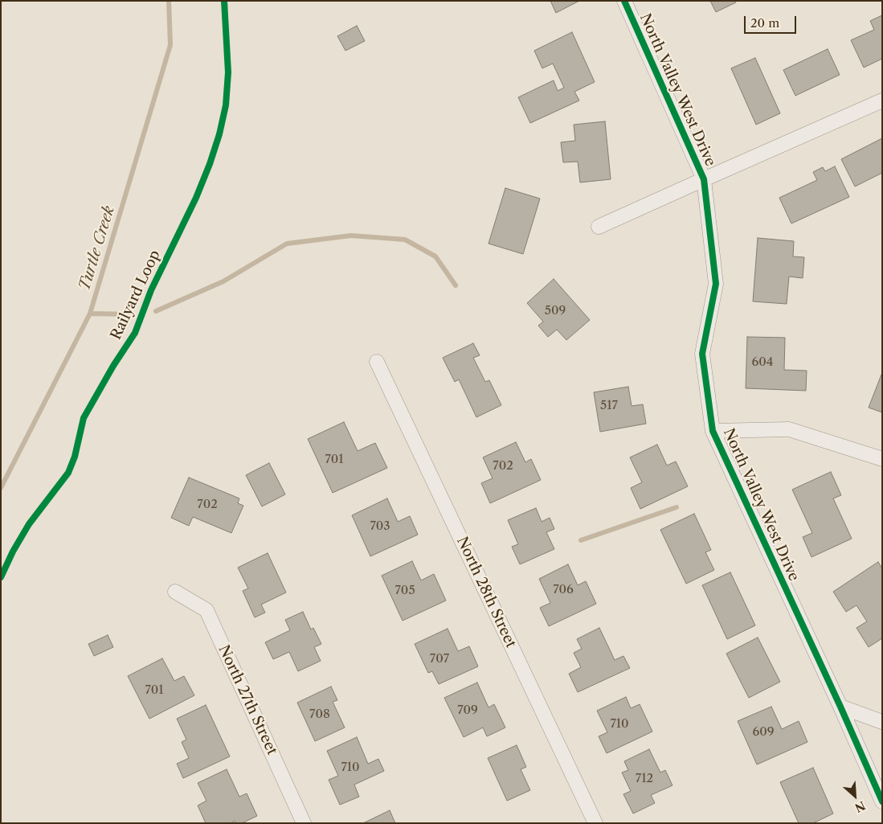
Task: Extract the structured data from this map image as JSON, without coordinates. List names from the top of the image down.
{
  "streets": {
    "street": ["North Valley West Drive", "North 28th Street", "North 27th Street"],
    "cycle path": ["Railyard Loop"]
  },
  "water": ["Turtle Creek"],
  "house_numbers": [
    "509",
    "604",
    "517",
    "701",
    "702",
    "702",
    "703",
    "706",
    "705",
    "707",
    "701",
    "709",
    "708",
    "710",
    "609",
    "710",
    "712"
  ],
  "scale_bar": "20 m",
  "north": "bottom right"
}
